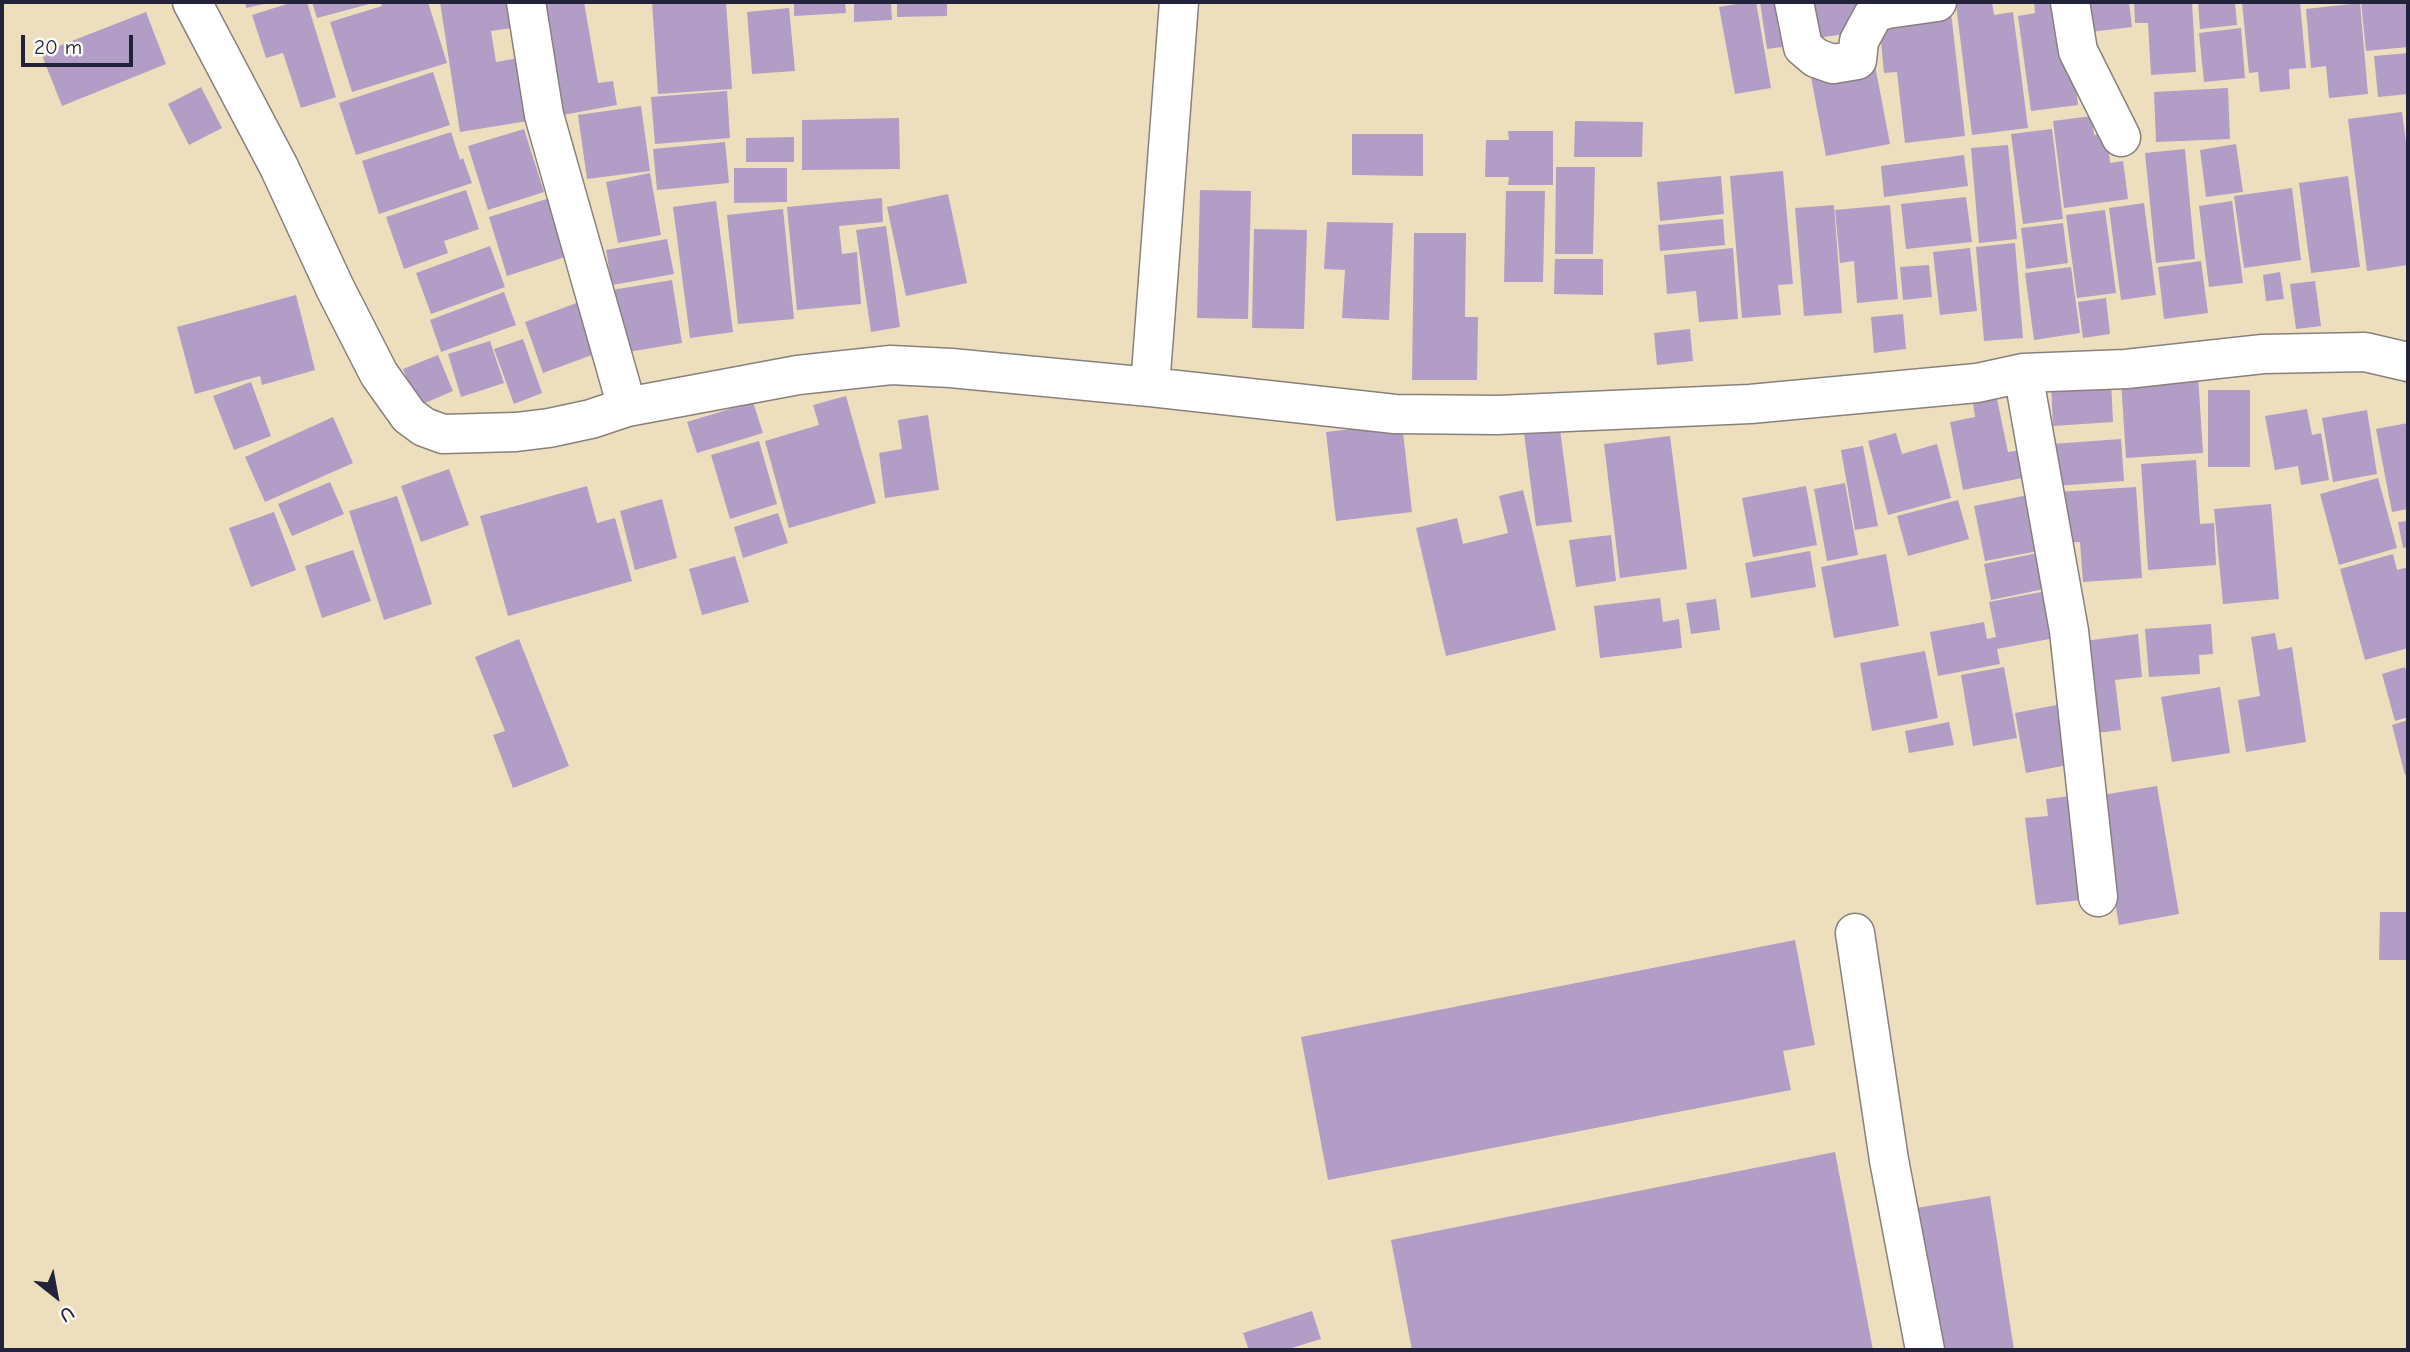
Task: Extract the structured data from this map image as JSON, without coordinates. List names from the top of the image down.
{
  "scale_bar": "20 m",
  "north": "bottom right"
}
